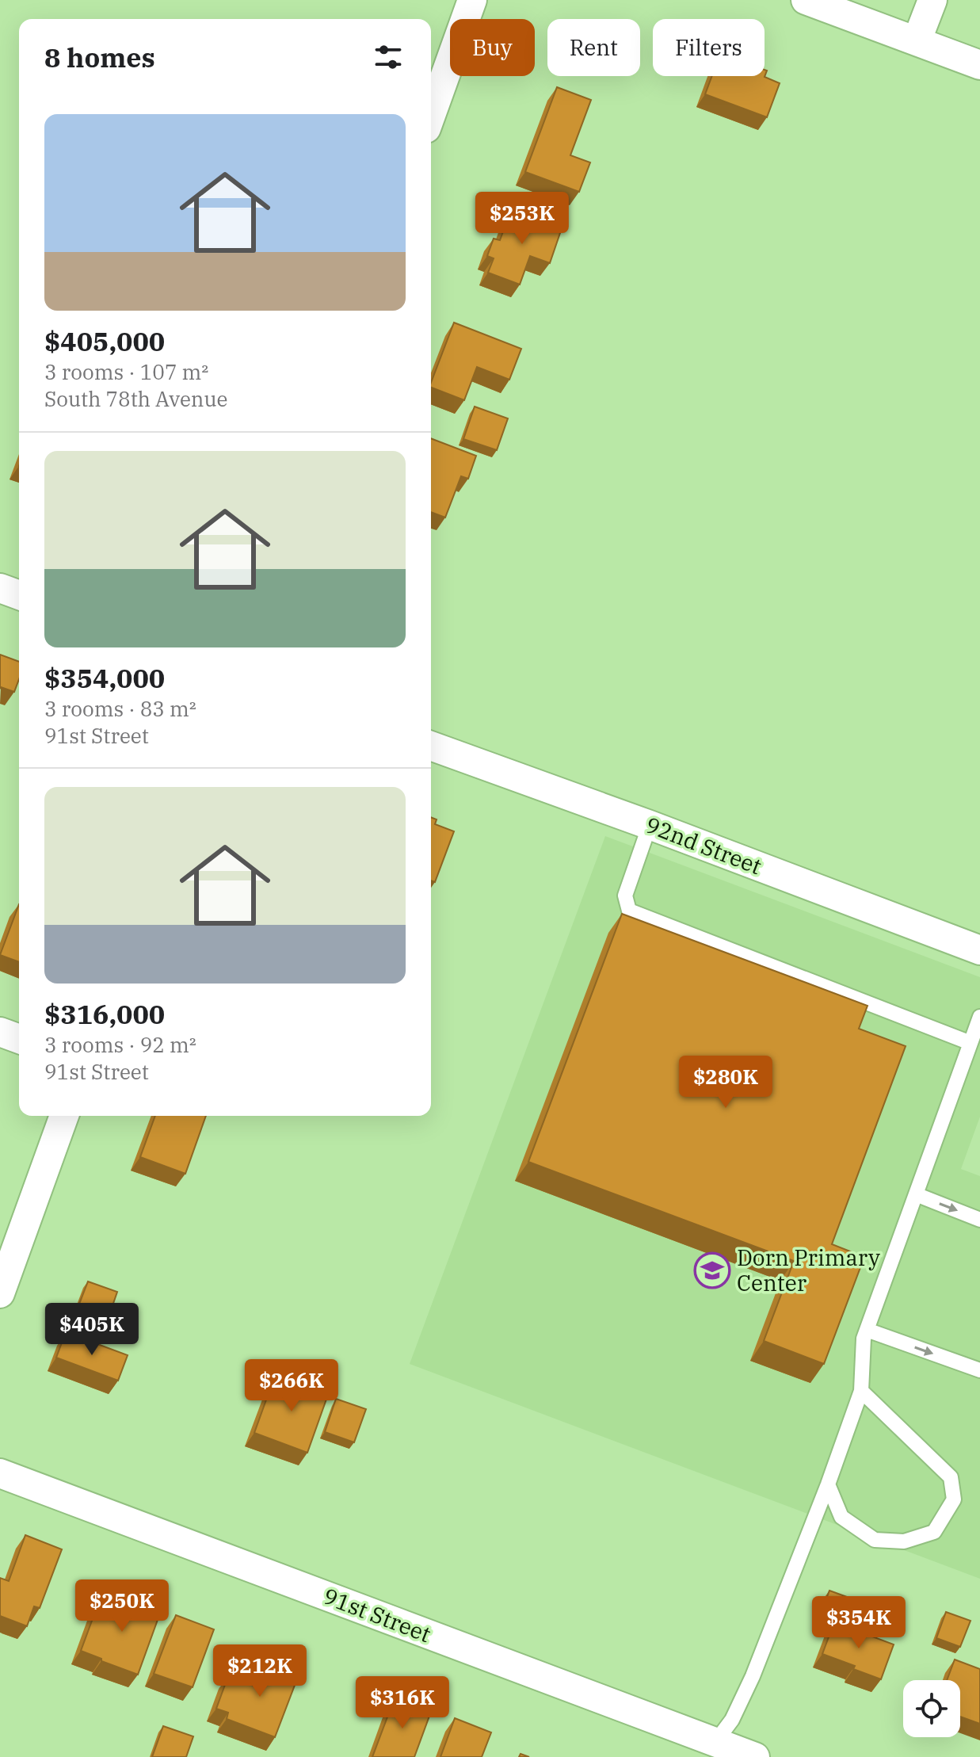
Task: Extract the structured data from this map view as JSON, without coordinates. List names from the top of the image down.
{
  "streets": {
    "street": ["92nd Street", "91st Street"]
  },
  "places": {
    "school or university": ["Dorn Primary Center"]
  },
  "page": {
    "chip": ["Buy", "Rent", "Filters"],
    "heading": "8 homes",
    "list": [
      {
        "name": "$405,000",
        "note": "3 rooms · 107 m² · South 78th Avenue"
      },
      {
        "name": "$354,000",
        "note": "3 rooms · 83 m² · 91st Street"
      },
      {
        "name": "$316,000",
        "note": "3 rooms · 92 m² · 91st Street"
      }
    ],
    "price": [
      "$253K",
      "$280K",
      "$405K",
      "$266K",
      "$250K",
      "$354K",
      "$212K",
      "$316K"
    ]
  }
}
